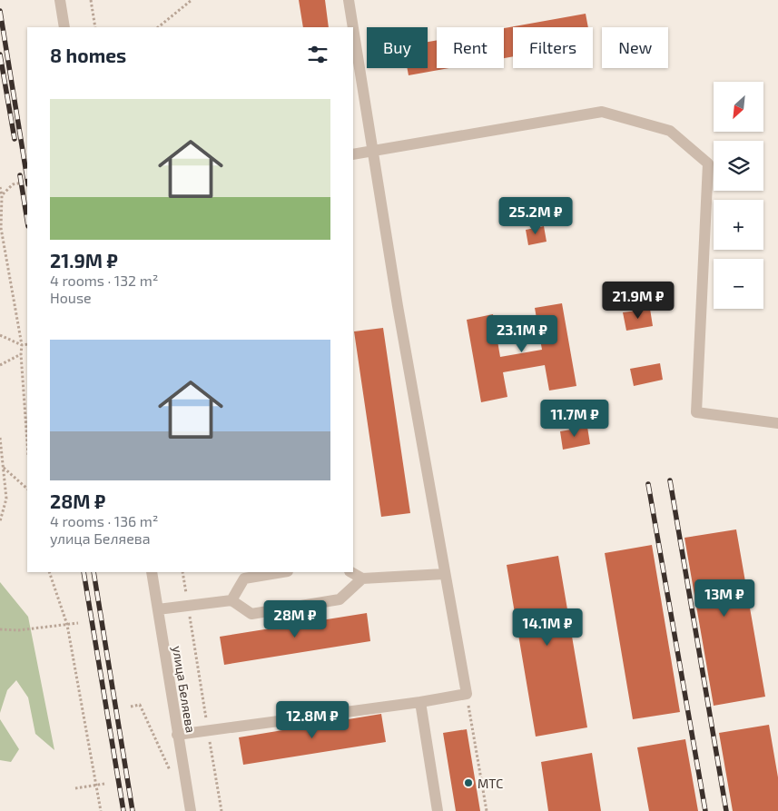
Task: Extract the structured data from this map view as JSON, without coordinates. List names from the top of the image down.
{
  "streets": {
    "street": ["улица Беляева"]
  },
  "places": ["МТС"],
  "north": "bottom left",
  "page": {
    "chip": [
      "Buy",
      "Rent",
      "Filters",
      "New"
    ],
    "heading": "8 homes",
    "map_buttons": ["+", "−"],
    "list": [
      {
        "name": "21.9M ₽",
        "note": "4 rooms · 132 m² · House"
      },
      {
        "name": "28M ₽",
        "note": "4 rooms · 136 m² · улица Беляева"
      }
    ],
    "price": [
      "25.2M ₽",
      "21.9M ₽",
      "23.1M ₽",
      "11.7M ₽",
      "13M ₽",
      "28M ₽",
      "14.1M ₽",
      "12.8M ₽"
    ]
  }
}
